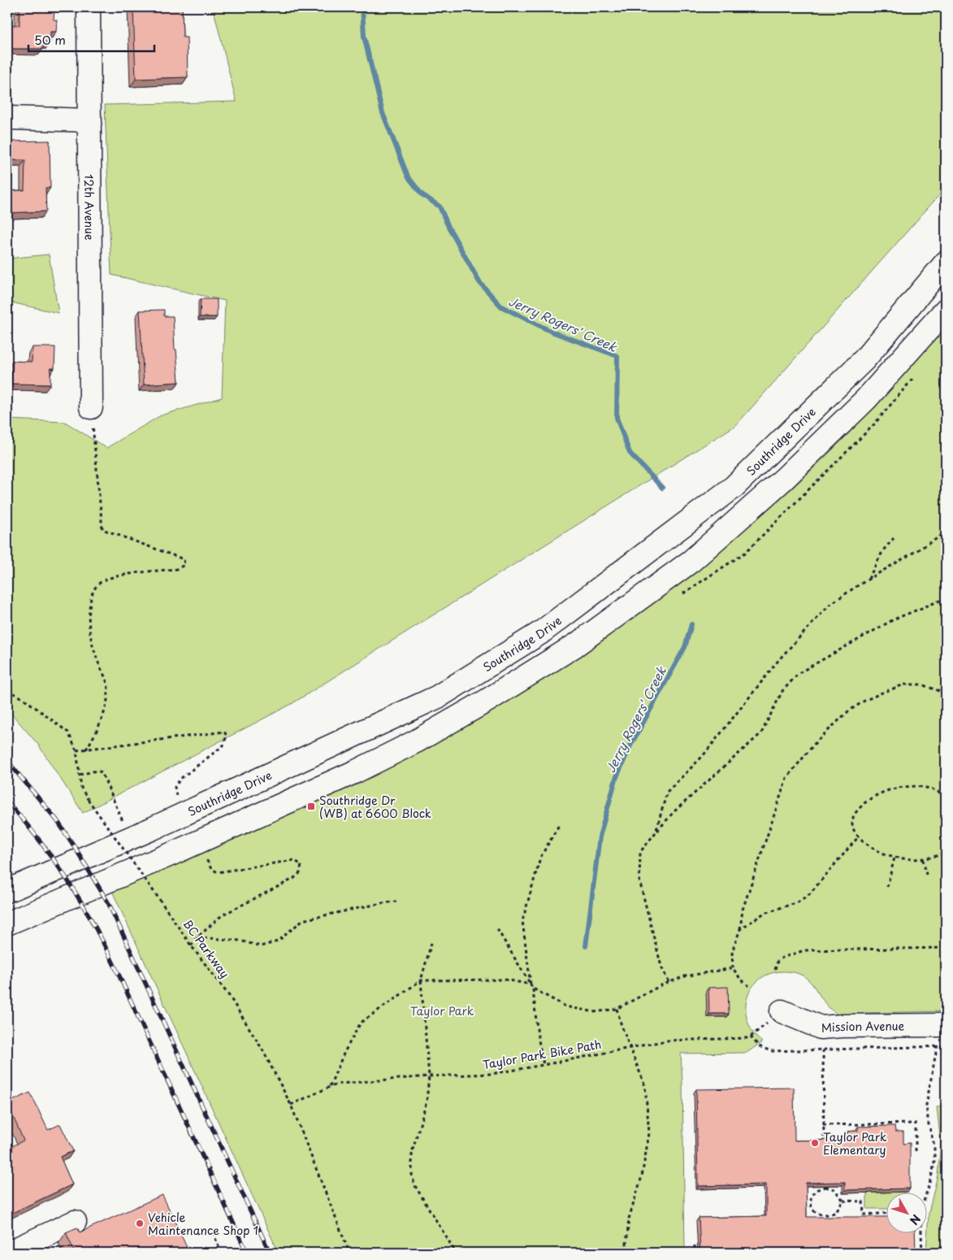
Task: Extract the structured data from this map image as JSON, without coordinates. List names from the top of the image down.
{
  "streets": {
    "main road": ["12th Avenue", "Southridge Drive", "Mission Avenue"],
    "path": ["BC Parkway", "Taylor Park Bike Path"]
  },
  "crossings": [
    ["BC Parkway", "Taylor Park Bike Path"]
  ],
  "water": ["Jerry Rogers' Creek"],
  "parks": ["Taylor Park"],
  "places": {
    "transit": ["Southridge Dr (WB) at 6600 Block"],
    "other": ["Taylor Park Elementary", "Vehicle Maintenance Shop 1"]
  },
  "scale_bar": "50 m",
  "north": "bottom right"
}
